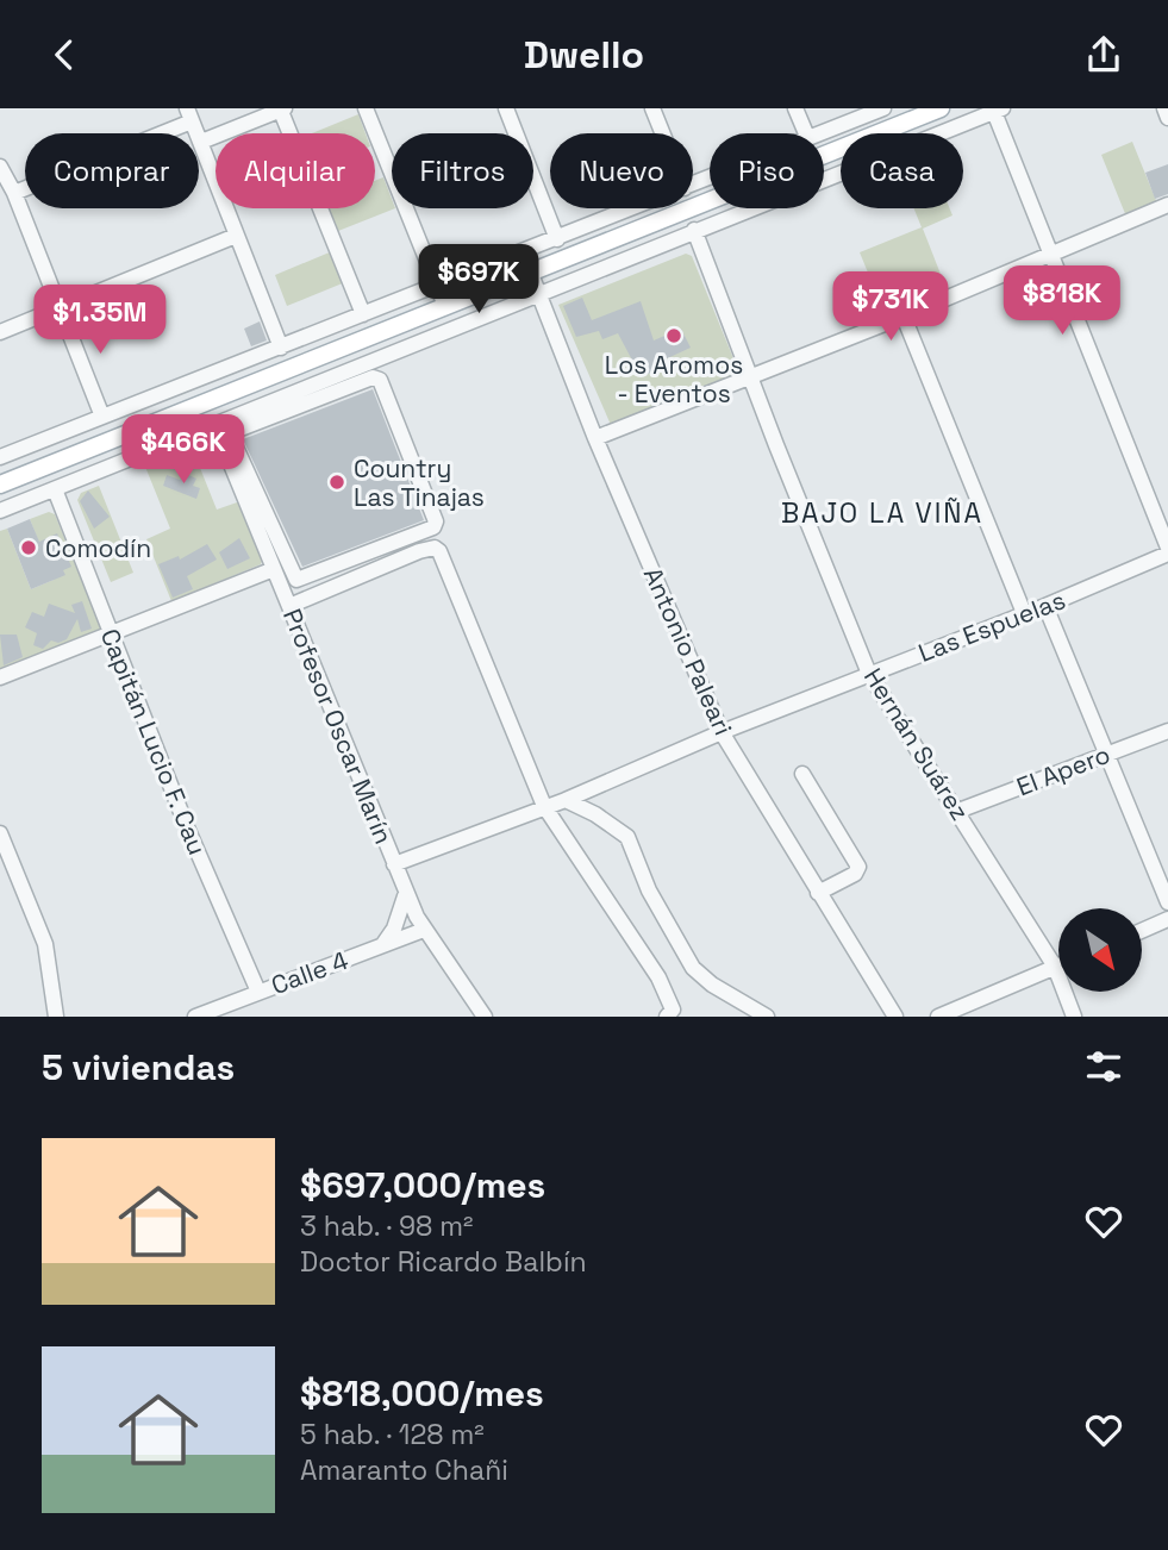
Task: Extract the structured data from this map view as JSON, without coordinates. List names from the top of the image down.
{
  "streets": {
    "street": [
      "Las Espuelas",
      "Antonio Paleari",
      "Profesor Oscar Marín",
      "Capitán Lucio F. Cau",
      "Hernán Suárez",
      "El Apero",
      "Calle 4"
    ]
  },
  "crossings": [
    ["Las Espuelas", "Antonio Paleari"],
    ["Las Espuelas", "Profesor Oscar Marín"],
    ["Las Espuelas", "Hernán Suárez"],
    ["Profesor Oscar Marín", "Calle 4"],
    ["Capitán Lucio F. Cau", "Calle 4"],
    ["Hernán Suárez", "El Apero"]
  ],
  "districts": ["BAJO LA VIÑA"],
  "places": ["Los Aromos - Eventos", "Country Las Tinajas", "Comodín"],
  "north": "bottom right",
  "page": {
    "header": "Dwello",
    "chip": [
      "Comprar",
      "Alquilar",
      "Filtros",
      "Nuevo",
      "Piso",
      "Casa"
    ],
    "price": [
      "$697K",
      "$818K",
      "$731K",
      "$1.35M",
      "$466K"
    ],
    "heading": "5 viviendas",
    "list": [
      {
        "name": "$697,000/mes",
        "note": "3 hab. · 98 m² · Doctor Ricardo Balbín"
      },
      {
        "name": "$818,000/mes",
        "note": "5 hab. · 128 m² · Amaranto Chañi"
      }
    ]
  }
}
